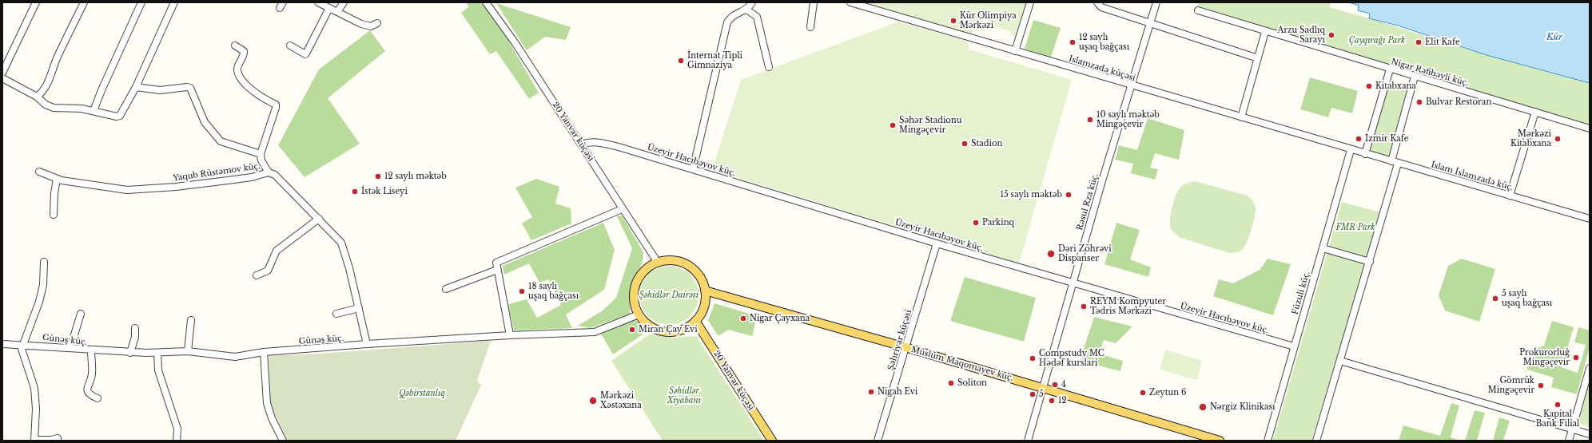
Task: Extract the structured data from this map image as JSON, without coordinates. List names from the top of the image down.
{
  "streets": {
    "main road": ["20 Yanvar küçəsi", "Müslüm Maqomayev küç."],
    "street": [
      "Islamzadə küçəsi",
      "Nigar Rəfibəyli küç.",
      "Üzeyir Hacıbəyov küç.",
      "Yaqub Rüstəmov küç.",
      "İslam İslamzadə küç.",
      "Rəsul Rza küç.",
      "Füzuli küç.",
      "Günəş küç.",
      "Şəhriyar küçəsi"
    ]
  },
  "crossings": [
    ["Islamzadə küçəsi", "İslam İslamzadə küç."],
    ["Islamzadə küçəsi", "Rəsul Rza küç."],
    ["Islamzadə küçəsi", "Füzuli küç."],
    ["20 Yanvar küçəsi", "Üzeyir Hacıbəyov küç."],
    ["20 Yanvar küçəsi", "Günəş küç."],
    ["20 Yanvar küçəsi", "Müslüm Maqomayev küç."],
    ["Üzeyir Hacıbəyov küç.", "Rəsul Rza küç."],
    ["Üzeyir Hacıbəyov küç.", "Füzuli küç."],
    ["Üzeyir Hacıbəyov küç.", "Şəhriyar küçəsi"],
    ["Yaqub Rüstəmov küç.", "Günəş küç."],
    ["İslam İslamzadə küç.", "Füzuli küç."],
    ["Rəsul Rza küç.", "Müslüm Maqomayev küç."],
    ["Günəş küç.", "Müslüm Maqomayev küç."],
    ["Şəhriyar küçəsi", "Müslüm Maqomayev küç."]
  ],
  "water": ["Kür"],
  "parks": [
    "Çayqırağı Park",
    "FMR Park",
    "Şəhidlər Dairəsi",
    "Şəhidlər Xiyabanı",
    "Qəbirstanlıq"
  ],
  "places": [
    "Kür Olimpiya Mərkəzi",
    "Arzu Şadlıq Sarayı",
    "12 saylı uşaq bağçası",
    "Elit Kafe",
    "İnternat Tipli Gimnaziya",
    "Kitabxana",
    "Bulvar Restoran",
    "10 saylı məktəb Mingəçevir",
    "Şəhər Stadionu Mingəçevir",
    "İzmir Kafe",
    "Mərkəzi Kitabxana",
    "Stadion",
    "12 saylı məktəb",
    "İstək Liseyi",
    "15 saylı məktəb",
    "Parkinq",
    "Dəri Zöhrəvi Dispanser",
    "18 saylı uşaq bağçası",
    "5 saylı uşaq bağçası",
    "REYM Kompyuter Tədris Mərkəzi",
    "Nigar Çayxana",
    "Miran Çay Evi",
    "Prokurorluğ Mingəçevir",
    "Compstudy MC Hədəf kurslari",
    "Soliton",
    "4",
    "Gömrük Mingəçevir",
    "Nigah Evi",
    "Zeytun 6",
    "5",
    "Mərkəzi Xəstəxana",
    "12",
    "Kapital Bank Filial",
    "Nərgiz Klinikası"
  ]
}
